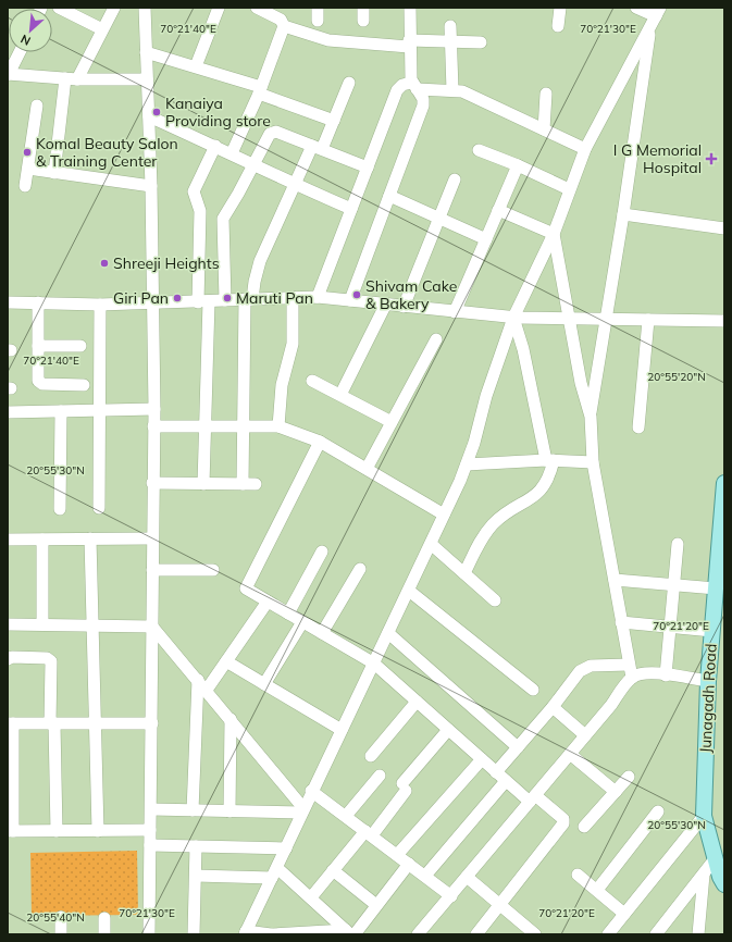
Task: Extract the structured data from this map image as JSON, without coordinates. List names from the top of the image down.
{
  "streets": {
    "main road": ["Junagadh Road"]
  },
  "places": {
    "other": [
      "Kanaiya Providing store",
      "Komal Beauty Salon & Training Center",
      "Shreeji Heights",
      "Shivam Cake & Bakery",
      "Giri Pan",
      "Maruti Pan"
    ],
    "health": ["I G Memorial Hospital"]
  },
  "north": "bottom left",
  "coordinates": [
    "70°21'40\"E",
    "70°21'30\"E",
    "20°55'20\"N",
    "20°55'30\"N",
    "70°21'20\"E",
    "20°55'40\"N"
  ]
}
